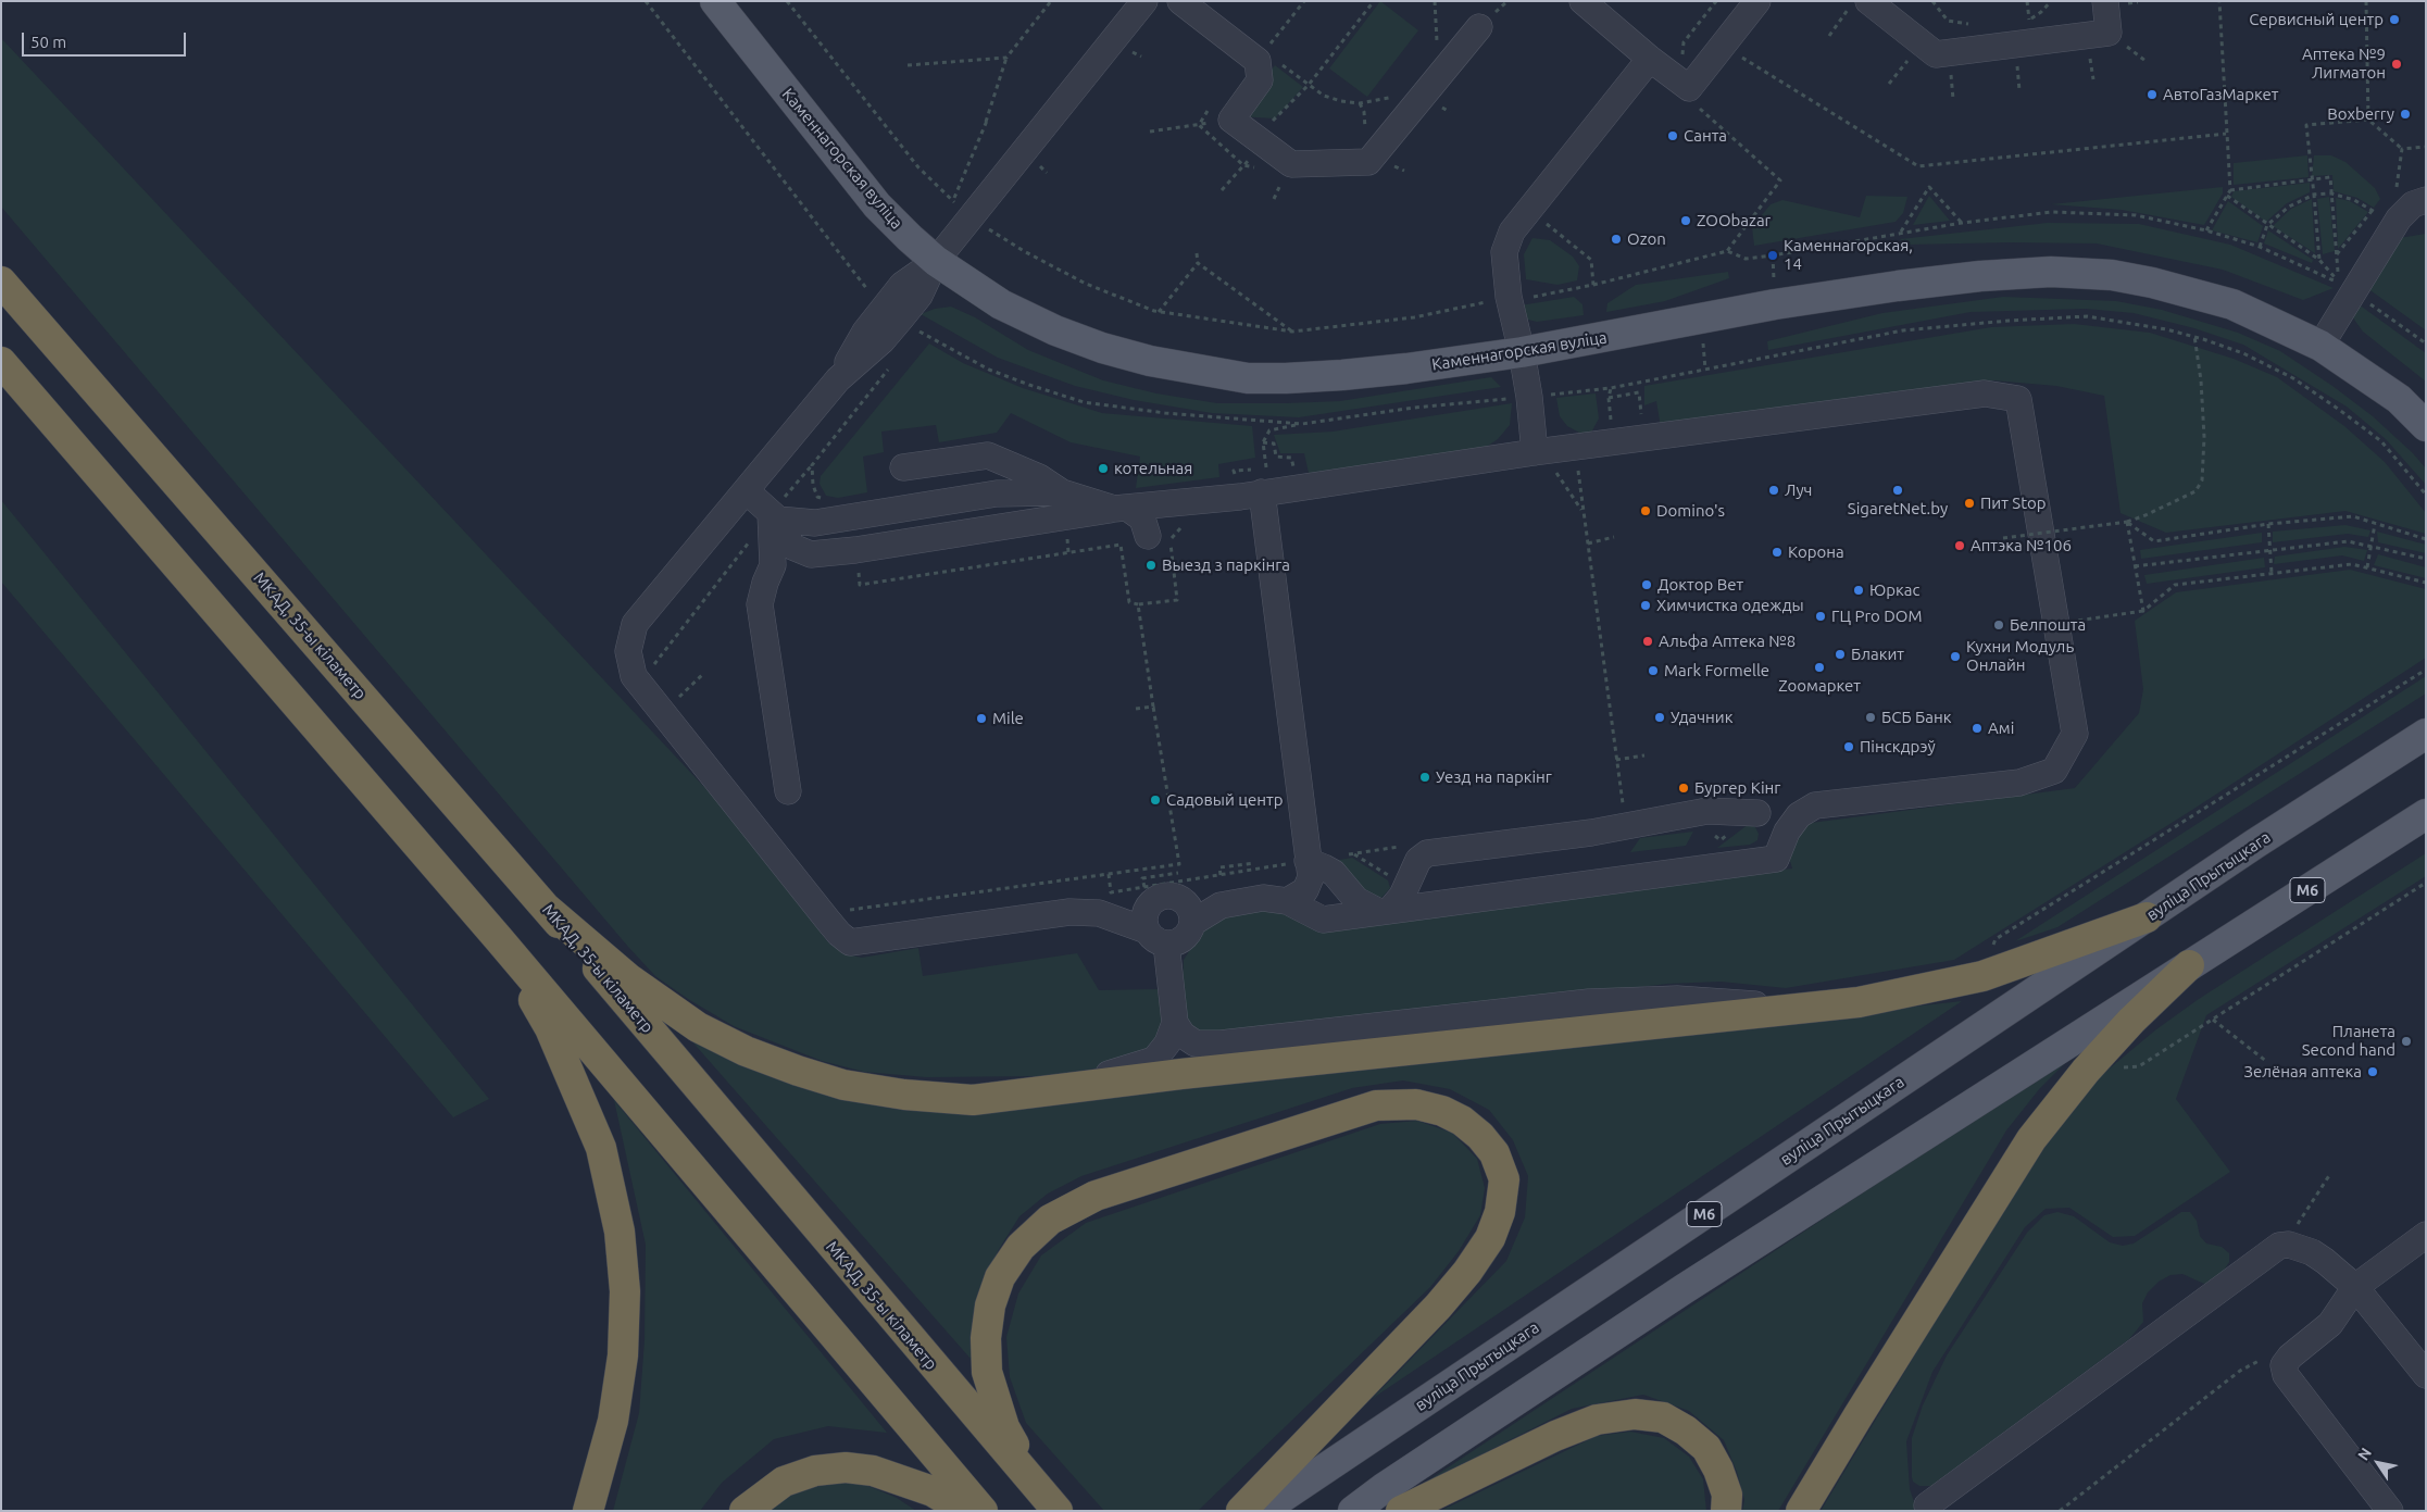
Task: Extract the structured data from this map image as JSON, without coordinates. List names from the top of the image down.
{
  "streets": {
    "highway": ["МКАД, 35-ы кіламетр"],
    "main road": ["Каменнагорская вуліца", "вуліца Прытыцкага", "М6"]
  },
  "places": [
    "Сервисный центр",
    "Аптека №9 Лигматон",
    "АвтоГазМаркет",
    "Boxberry",
    "Санта",
    "ZOObazar",
    "Ozon",
    "Каменнагорская, 14",
    "котельная",
    "Луч",
    "SigaretNet.by",
    "Пит Stop",
    "Domino's",
    "Аптэка №106",
    "Корона",
    "Выезд з паркінга",
    "Доктор Вет",
    "Юркас",
    "Химчистка одежды",
    "ГЦ Pro DOM",
    "Белпошта",
    "Альфа Аптека №8",
    "Блакит",
    "Кухни Модуль Онлайн",
    "Zooмаркет",
    "Mark Formelle",
    "Удачник",
    "БСБ Банк",
    "Mile",
    "Амі",
    "Пінскдрэў",
    "Уезд на паркінг",
    "Бургер Кінг",
    "Садовый центр",
    "Планета Second hand",
    "Зелёная аптека"
  ],
  "scale_bar": "50 m",
  "north": "top left"
}
